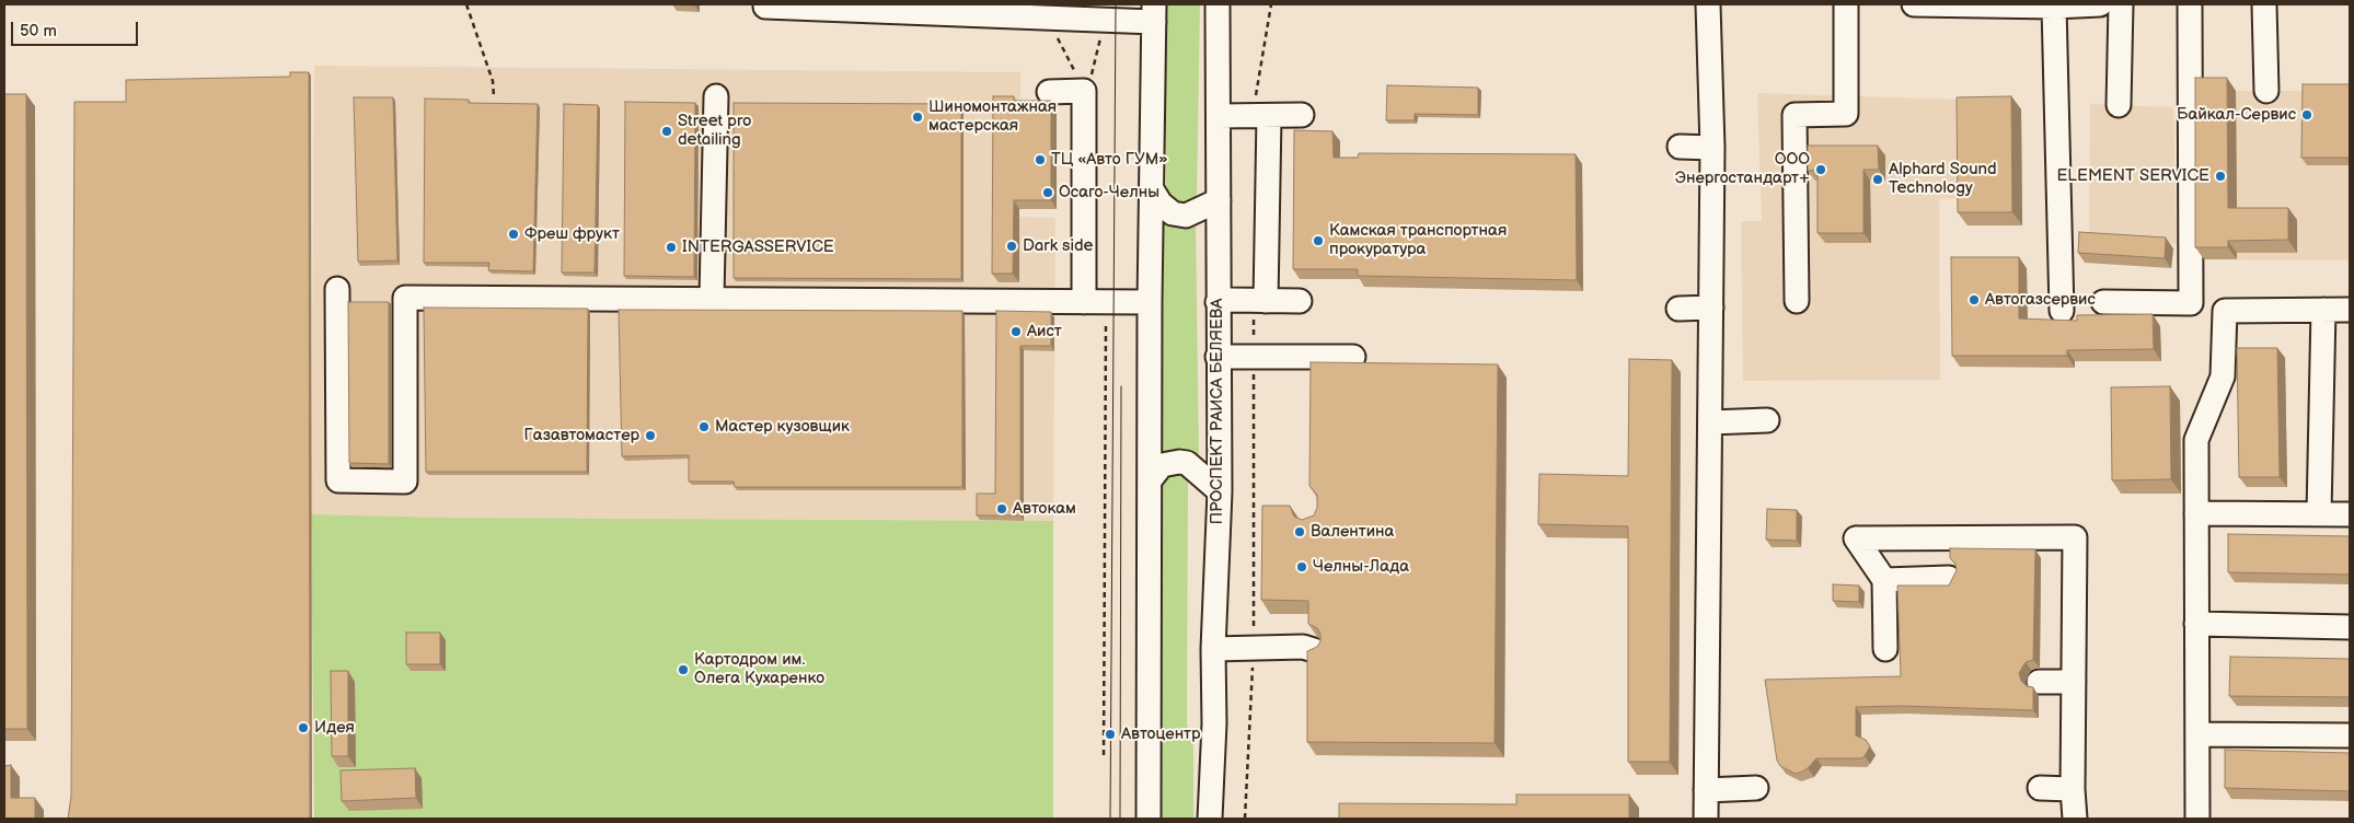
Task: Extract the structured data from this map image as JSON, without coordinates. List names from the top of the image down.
{
  "streets": {
    "street": ["ПРОСПЕКТ РАИСА БЕЛЯЕВА"]
  },
  "places": [
    "Байкал-Сервис",
    "Шиномонтажная мастерская",
    "Street pro detailing",
    "ТЦ «Авто ГУМ»",
    "ООО Энергостандарт+",
    "ELEMENT SERVICE",
    "Alphard Sound Technology",
    "Осаго-Челны",
    "Фреш фрукт",
    "Камская транспортная прокуратура",
    "Dark side",
    "INTERGASSERVICE",
    "Автогазсервис",
    "Аист",
    "Мастер кузовщик",
    "Газавтомастер",
    "Автокам",
    "Валентина",
    "Челны-Лада",
    "Картодром им. Олега Кухаренко",
    "Идея",
    "Автоцентр"
  ],
  "scale_bar": "50 m"
}
